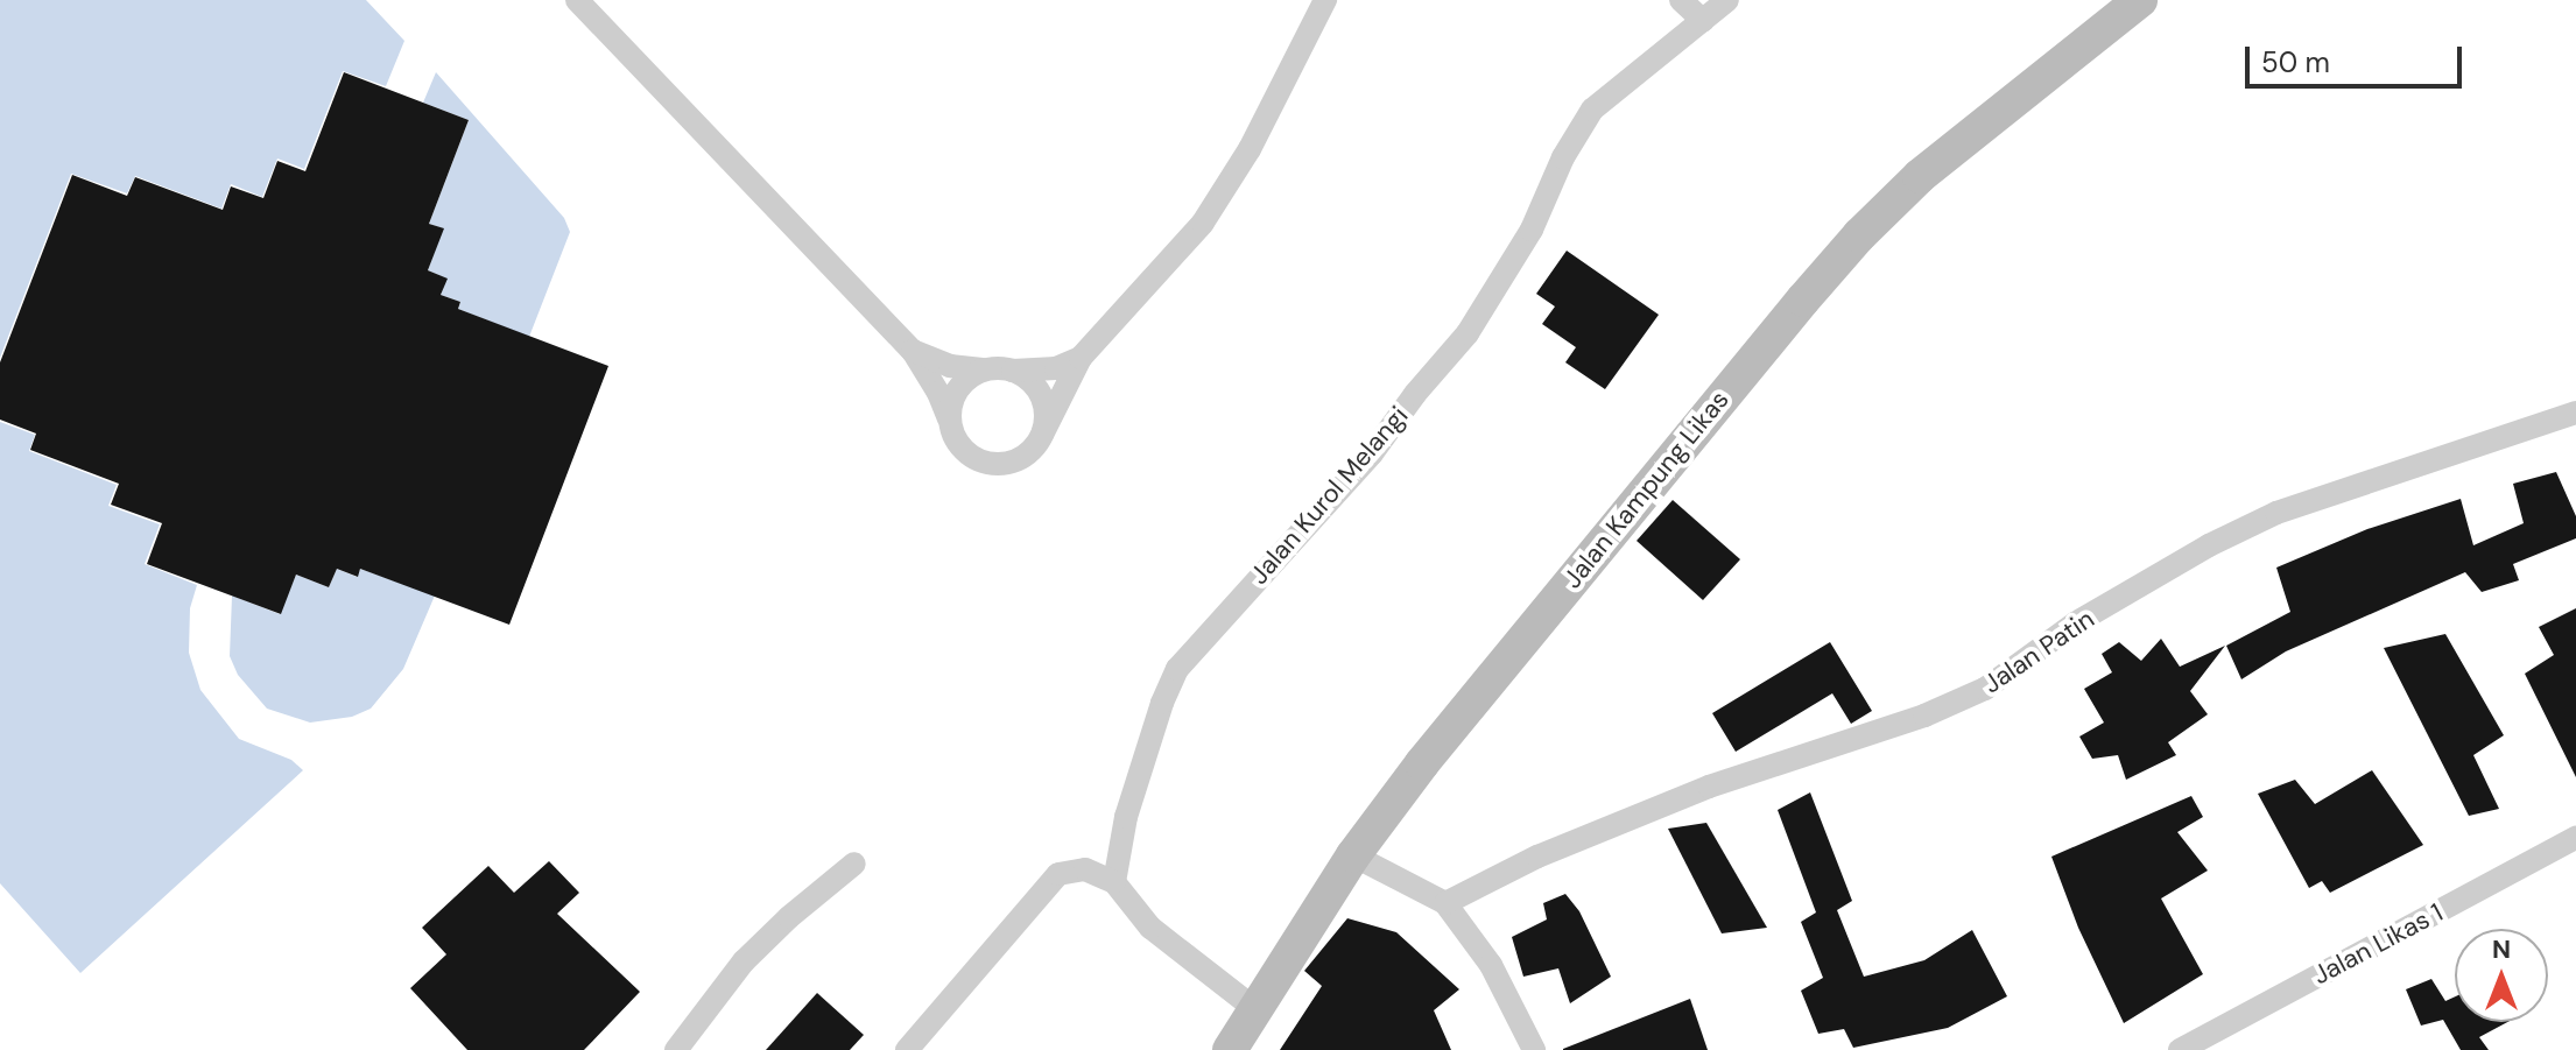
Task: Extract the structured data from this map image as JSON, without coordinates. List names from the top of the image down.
{
  "streets": {
    "main road": ["Jalan Kampung Likas"],
    "street": ["Jalan Kurol Melangi", "Jalan Patin", "Jalan Likas 1"]
  },
  "scale_bar": "50 m",
  "north": "top"
}
